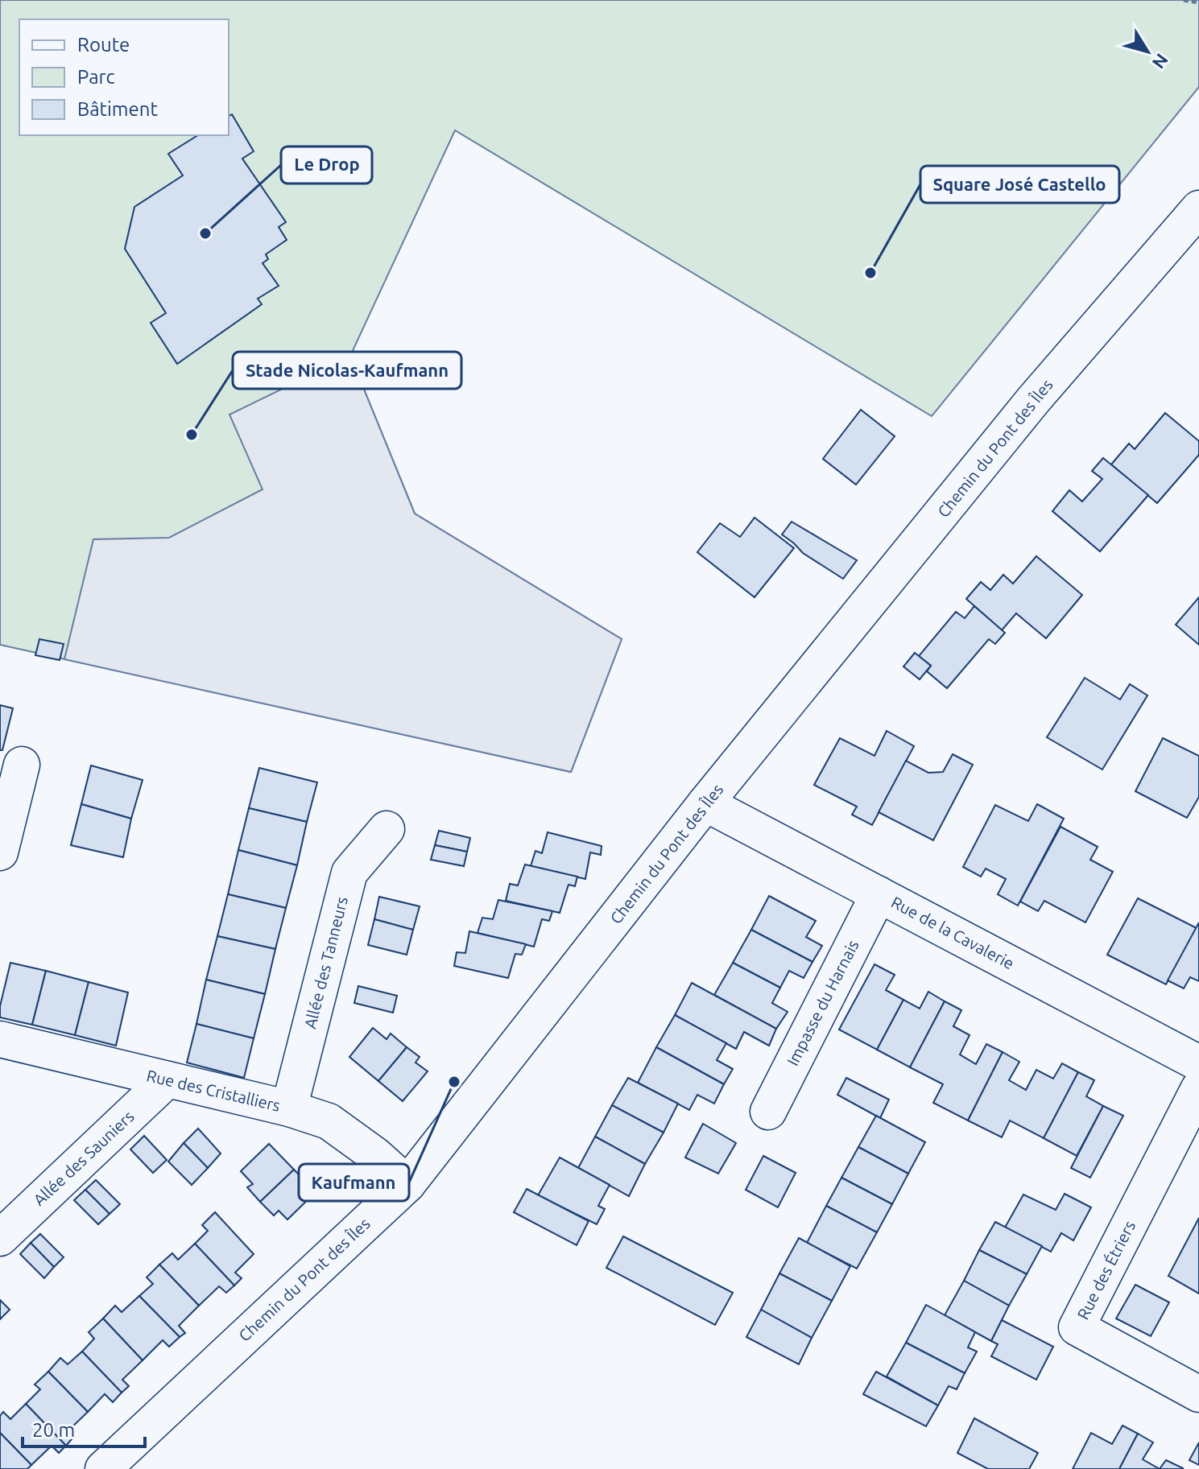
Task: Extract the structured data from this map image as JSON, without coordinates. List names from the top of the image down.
{
  "streets": {
    "street": [
      "Chemin du Pont des Îles",
      "Rue de la Cavalerie",
      "Allée des Tanneurs",
      "Impasse du Harnais",
      "Rue des Cristalliers",
      "Allée des Sauniers",
      "Rue des Étriers"
    ]
  },
  "crossings": [
    ["Chemin du Pont des Îles", "Rue de la Cavalerie"],
    ["Chemin du Pont des Îles", "Rue des Cristalliers"],
    ["Rue de la Cavalerie", "Impasse du Harnais"],
    ["Allée des Tanneurs", "Rue des Cristalliers"],
    ["Rue des Cristalliers", "Allée des Sauniers"]
  ],
  "places": [
    "Le Drop",
    "Square José Castello",
    "Stade Nicolas-Kaufmann",
    "Kaufmann"
  ],
  "legend": ["Route", "Parc", "Bâtiment"],
  "scale_bar": "20 m",
  "north": "bottom right"
}
